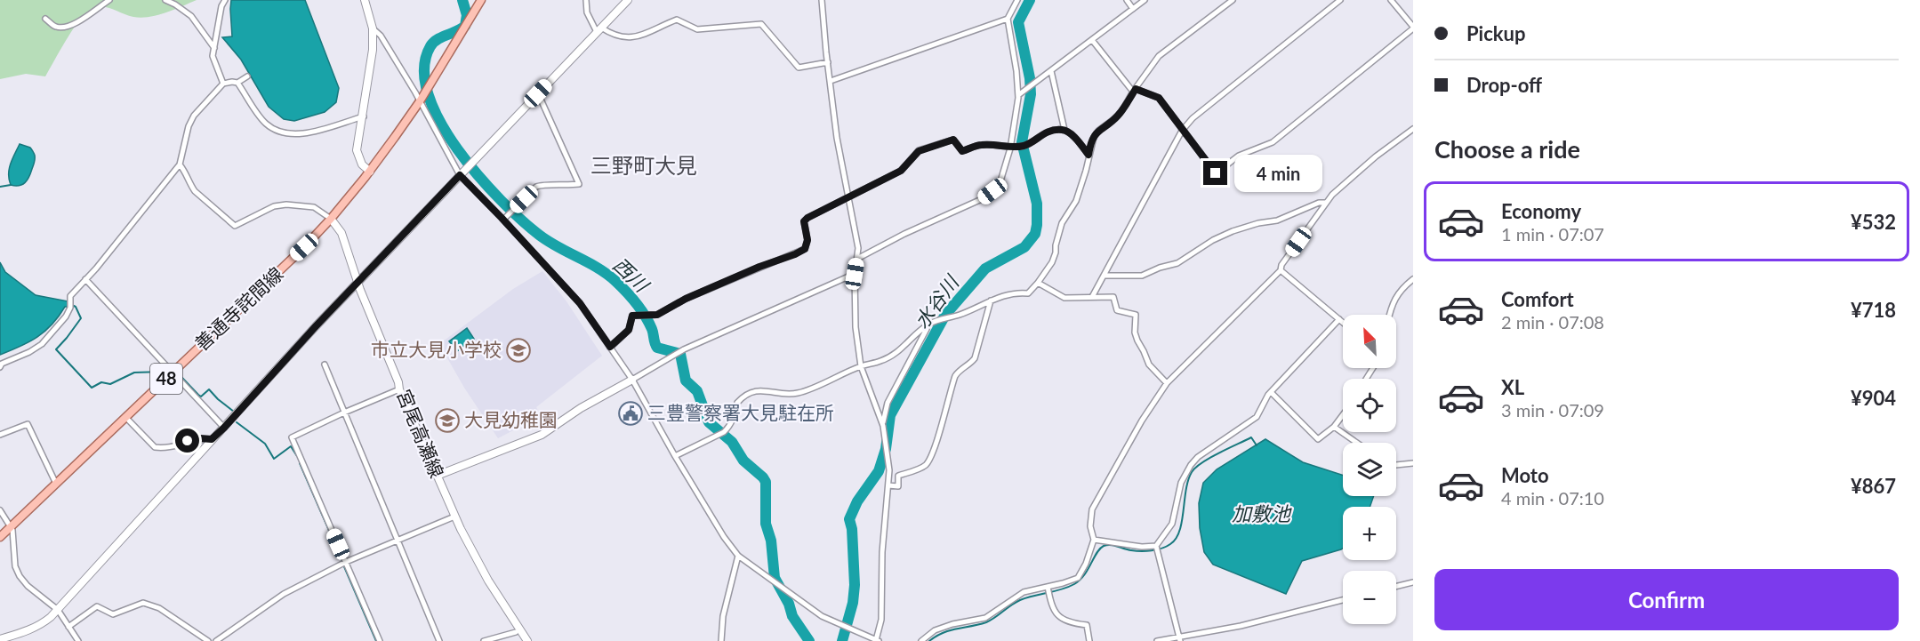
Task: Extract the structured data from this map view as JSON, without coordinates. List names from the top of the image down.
{
  "streets": {
    "main road": ["善通寺詫間線", "48"],
    "street": ["宮尾高瀬線"]
  },
  "crossings": [
    ["善通寺詫間線", "宮尾高瀬線"]
  ],
  "districts": ["三野町大見"],
  "water": ["西川", "水谷川", "加敷池"],
  "places": {
    "school or university": ["市立大見小学校", "大見幼稚園"],
    "public building": ["三豊警察署大見駐在所"]
  },
  "north": "top left",
  "page": {
    "banner": ["Pickup", "Drop-off"],
    "heading": "Choose a ride",
    "bubble": "4 min",
    "list": [
      {
        "name": "Economy",
        "note": "1 min · 07:07",
        "value": "¥532"
      },
      {
        "name": "Comfort",
        "note": "2 min · 07:08",
        "value": "¥718"
      },
      {
        "name": "XL",
        "note": "3 min · 07:09",
        "value": "¥904"
      },
      {
        "name": "Moto",
        "note": "4 min · 07:10",
        "value": "¥867"
      }
    ],
    "map_buttons": ["+", "−"],
    "buttons": "Confirm"
  }
}
